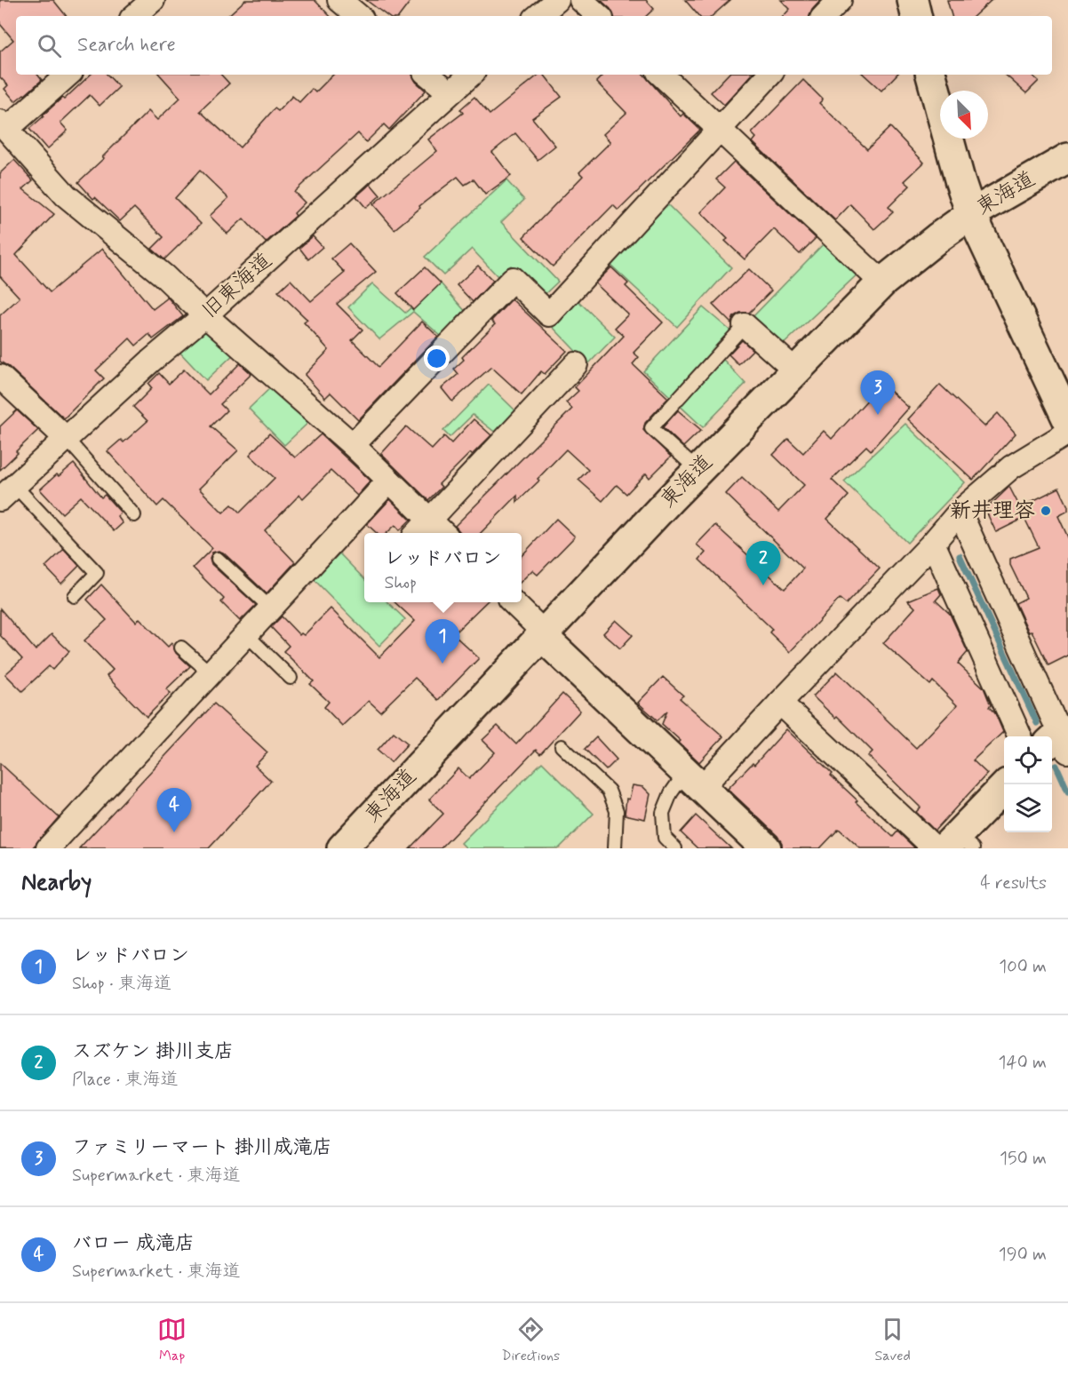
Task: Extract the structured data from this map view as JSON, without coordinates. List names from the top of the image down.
{
  "streets": {
    "main road": ["東海道"],
    "street": ["旧東海道"]
  },
  "places": ["新井理容"],
  "north": "bottom right",
  "page": {
    "search": "Search here",
    "pins": [
      "3",
      "2",
      "1",
      "4"
    ],
    "popup": ["レッドバロン", "Shop"],
    "heading": ["Nearby", "4 results"],
    "list": [
      {
        "mark": "1",
        "name": "レッドバロン",
        "note": "Shop · 東海道",
        "value": "100 m"
      },
      {
        "mark": "2",
        "name": "スズケン 掛川支店",
        "note": "Place · 東海道",
        "value": "140 m"
      },
      {
        "mark": "3",
        "name": "ファミリーマート 掛川成滝店",
        "note": "Supermarket · 東海道",
        "value": "150 m"
      },
      {
        "mark": "4",
        "name": "バロー 成滝店",
        "note": "Supermarket · 東海道",
        "value": "190 m"
      }
    ],
    "nav": ["Map", "Directions", "Saved"]
  }
}
